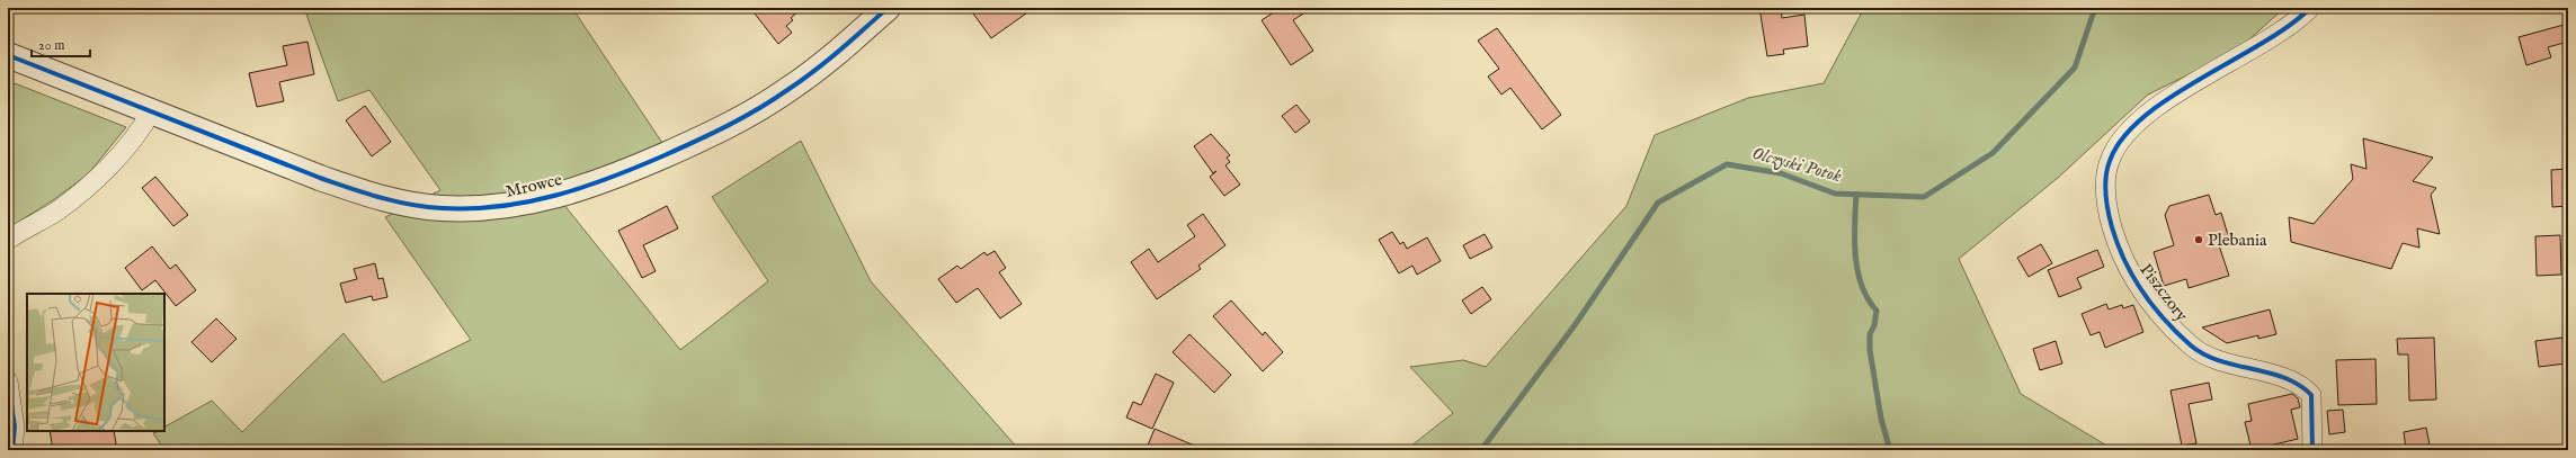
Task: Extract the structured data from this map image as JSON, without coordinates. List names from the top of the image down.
{
  "streets": {
    "street": ["Mrowce", "Piszczory"]
  },
  "water": ["Olczyski Potok"],
  "places": ["Plebania"],
  "scale_bar": "20 m"
}
